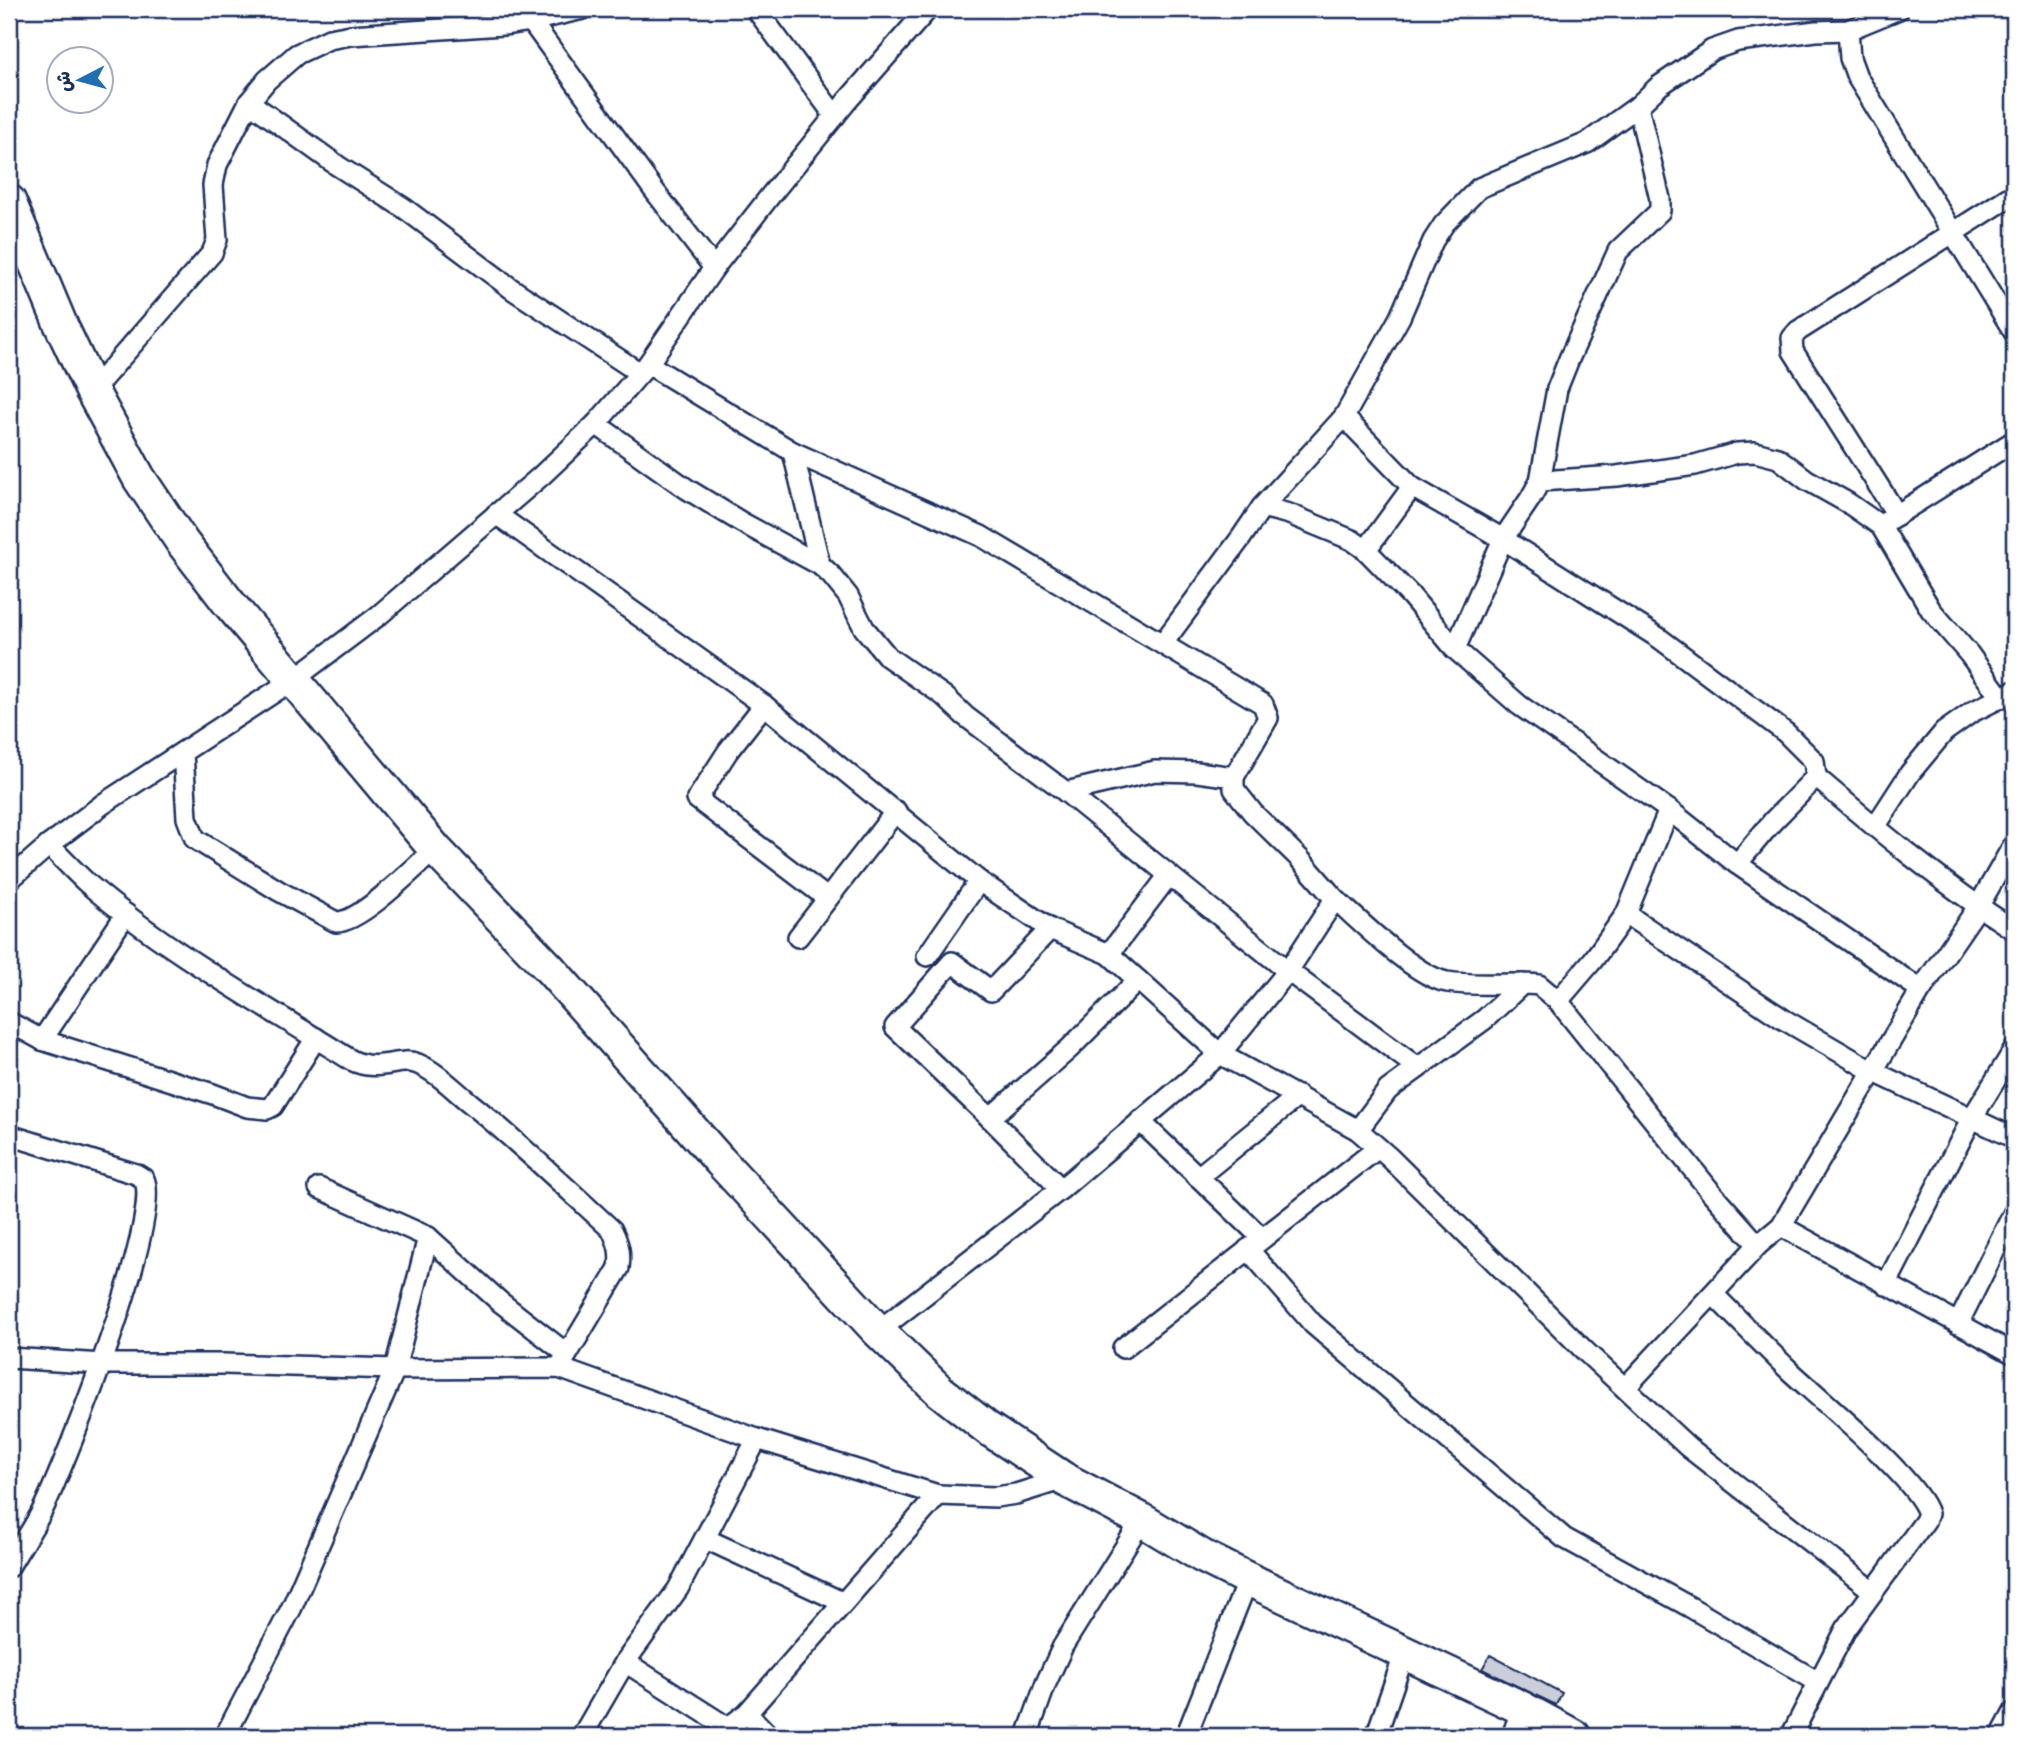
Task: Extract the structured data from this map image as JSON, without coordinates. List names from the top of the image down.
{
  "north": "left"
}
